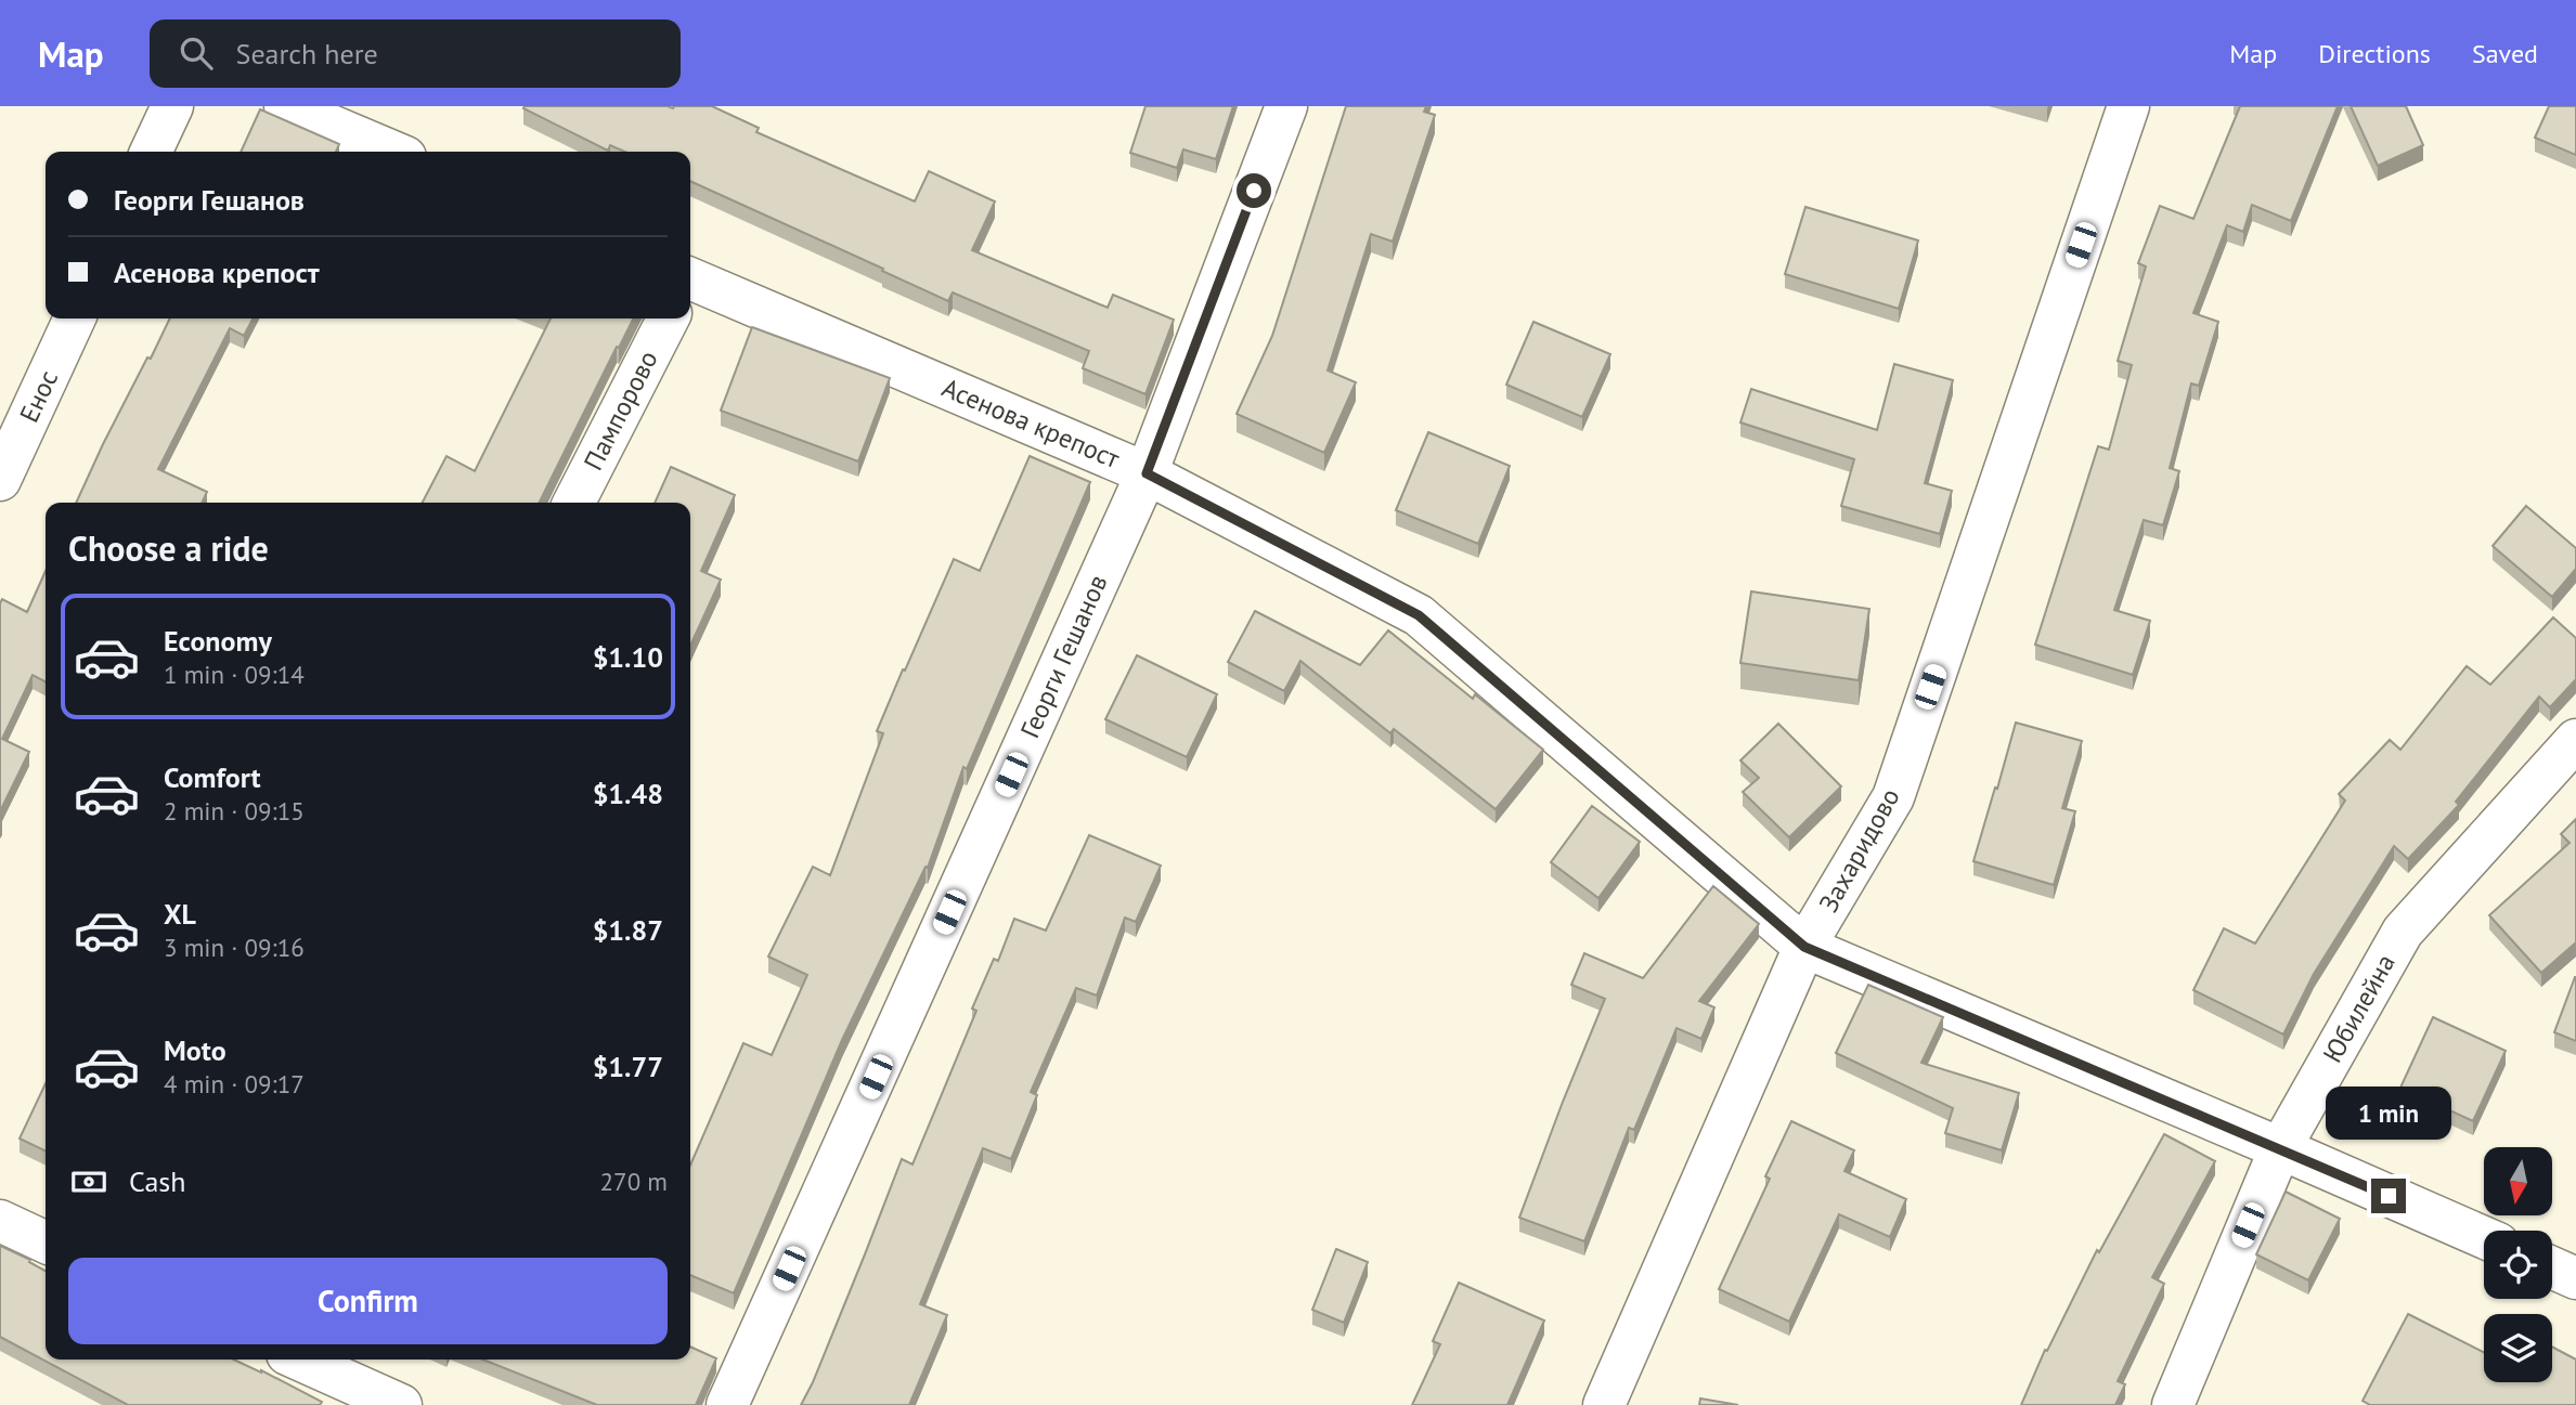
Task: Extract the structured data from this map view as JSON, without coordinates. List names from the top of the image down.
{
  "streets": {
    "street": [
      "Енос",
      "Пампорово",
      "Асенова крепост",
      "Георги Гешанов",
      "Захаридово",
      "Юбилейна"
    ]
  },
  "crossings": [
    ["Асенова крепост", "Георги Гешанов"],
    ["Асенова крепост", "Захаридово"],
    ["Асенова крепост", "Юбилейна"]
  ],
  "north": "bottom",
  "page": {
    "header": "Map",
    "search": "Search here",
    "nav": ["Map", "Directions", "Saved"],
    "banner": ["Георги Гешанов", "Асенова крепост"],
    "heading": "Choose a ride",
    "list": [
      {
        "name": "Economy",
        "note": "1 min · 09:14",
        "value": "$1.10"
      },
      {
        "name": "Comfort",
        "note": "2 min · 09:15",
        "value": "$1.48"
      },
      {
        "name": "XL",
        "note": "3 min · 09:16",
        "value": "$1.87"
      },
      {
        "name": "Moto",
        "note": "4 min · 09:17",
        "value": "$1.77"
      }
    ],
    "bubble": "1 min",
    "pay": ["Cash", "270 m"],
    "buttons": "Confirm"
  }
}
